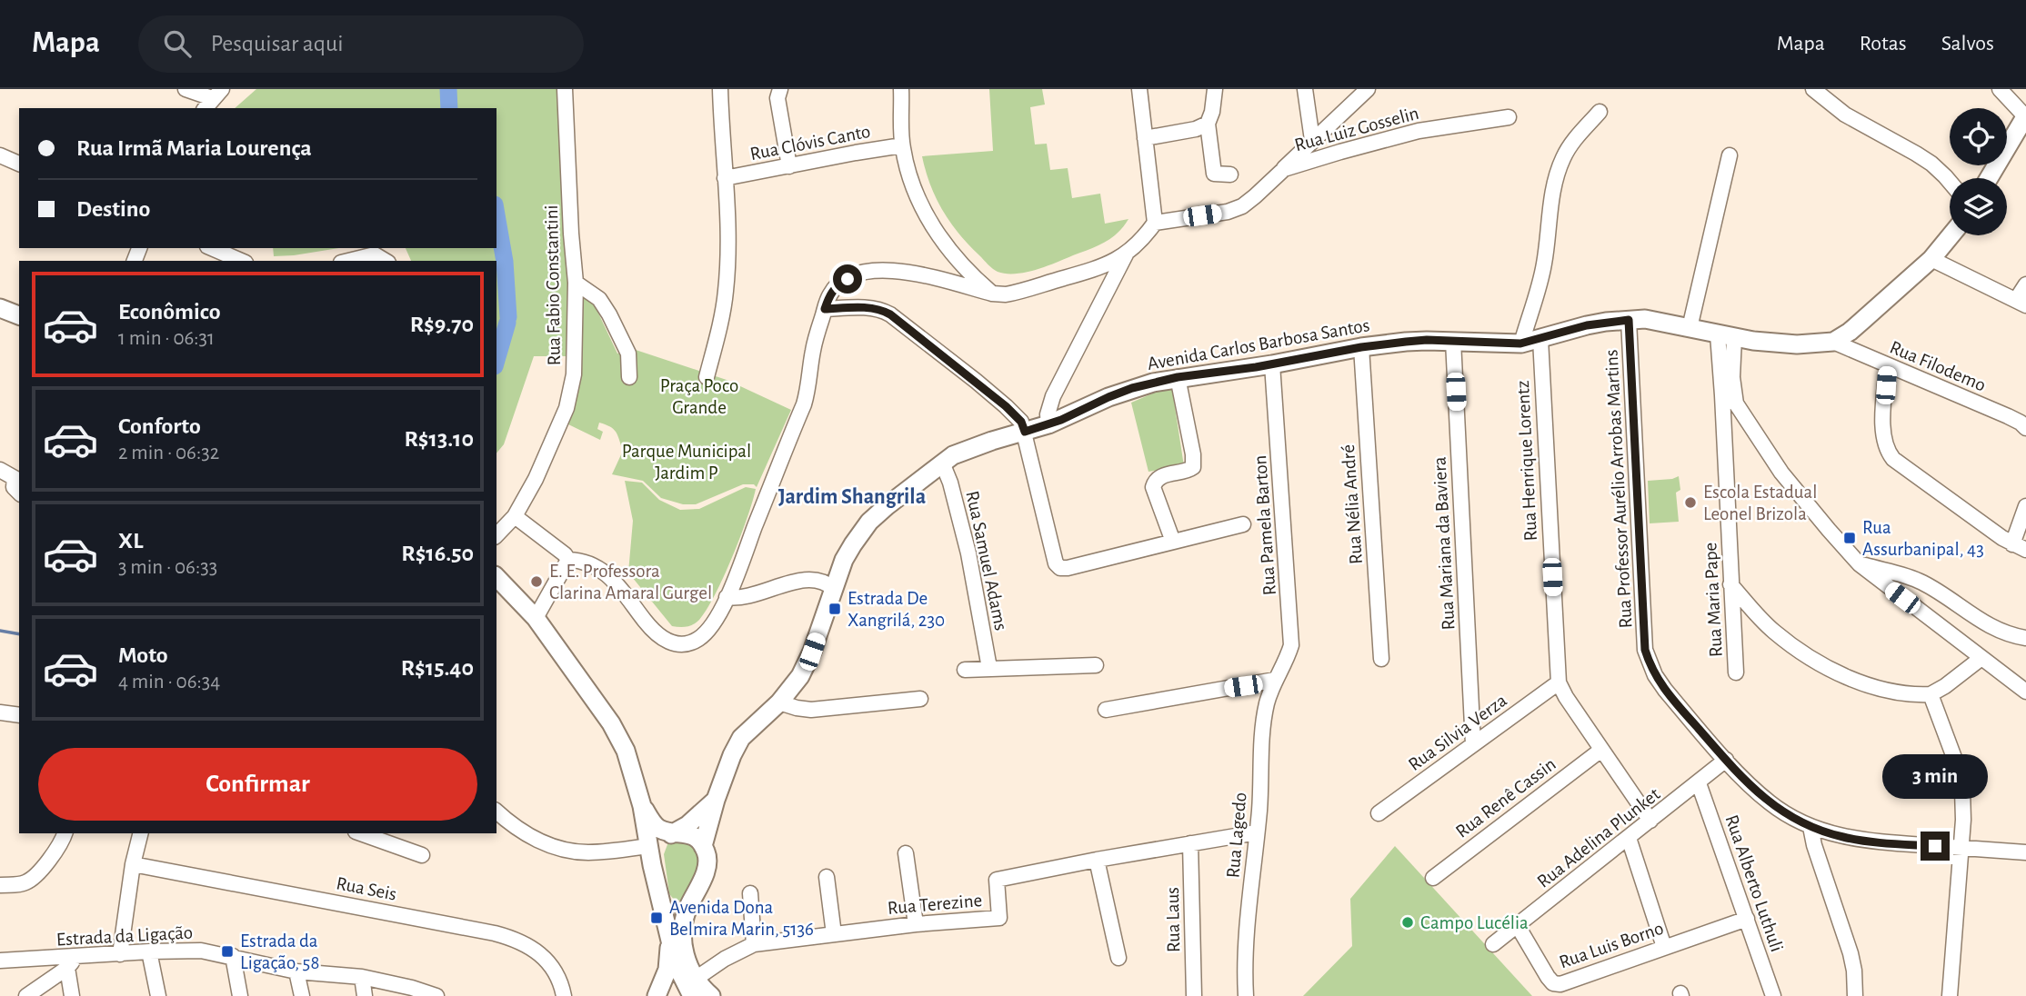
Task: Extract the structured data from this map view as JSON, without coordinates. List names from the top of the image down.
{
  "streets": {
    "main road": ["Avenida Carlos Barbosa Santos"],
    "street": [
      "Rua Luiz Gosselin",
      "Rua Clóvis Canto",
      "Rua Fabio Constantini",
      "Rua Filodemo",
      "Rua Henrique Lorentz",
      "Rua Professor Aurélio Arrobas Martins",
      "Rua Nélia André",
      "Rua Pamela Barton",
      "Rua Mariana da Baviera",
      "Rua Samuel Adams",
      "Rua Maria Pape",
      "Rua Silvia Verza",
      "Rua Renê Cassin",
      "Rua Lagedo",
      "Rua Adelina Plunket",
      "Rua Alberto Luthuli",
      "Rua Seis",
      "Rua Terezine",
      "Rua Laus",
      "Estrada da Ligação",
      "Rua Luis Borno"
    ]
  },
  "crossings": [
    ["Avenida Carlos Barbosa Santos", "Rua Filodemo"],
    ["Avenida Carlos Barbosa Santos", "Rua Henrique Lorentz"],
    ["Avenida Carlos Barbosa Santos", "Rua Professor Aurélio Arrobas Martins"],
    ["Avenida Carlos Barbosa Santos", "Rua Nélia André"],
    ["Avenida Carlos Barbosa Santos", "Rua Pamela Barton"],
    ["Avenida Carlos Barbosa Santos", "Rua Mariana da Baviera"],
    ["Avenida Carlos Barbosa Santos", "Rua Samuel Adams"],
    ["Avenida Carlos Barbosa Santos", "Rua Maria Pape"],
    ["Rua Henrique Lorentz", "Rua Silvia Verza"],
    ["Rua Henrique Lorentz", "Rua Renê Cassin"],
    ["Rua Henrique Lorentz", "Rua Adelina Plunket"],
    ["Rua Professor Aurélio Arrobas Martins", "Rua Adelina Plunket"],
    ["Rua Pamela Barton", "Rua Lagedo"],
    ["Rua Mariana da Baviera", "Rua Silvia Verza"],
    ["Rua Lagedo", "Rua Terezine"],
    ["Rua Adelina Plunket", "Rua Alberto Luthuli"],
    ["Rua Adelina Plunket", "Rua Luis Borno"],
    ["Rua Alberto Luthuli", "Rua Luis Borno"],
    ["Rua Terezine", "Rua Laus"]
  ],
  "districts": ["Jardim Shangrila"],
  "parks": ["Praça Poco Grande", "Parque Municipal Jardim P"],
  "places": {
    "other": ["Escola Estadual Leonel Brizola", "E. E. Professora Clarina Amaral Gurgel", "Campo Lucélia"],
    "transit": [
      "Rua Assurbanipal, 43",
      "Estrada De Xangrilá, 230",
      "Avenida Dona Belmira Marin, 5136",
      "Estrada da Ligação, 58"
    ]
  },
  "page": {
    "header": "Mapa",
    "search": "Pesquisar aqui",
    "nav": ["Mapa", "Rotas", "Salvos"],
    "banner": ["Rua Irmã Maria Lourença", "Destino"],
    "list": [
      {
        "name": "Econômico",
        "note": "1 min · 06:31",
        "value": "R$9.70"
      },
      {
        "name": "Conforto",
        "note": "2 min · 06:32",
        "value": "R$13.10"
      },
      {
        "name": "XL",
        "note": "3 min · 06:33",
        "value": "R$16.50"
      },
      {
        "name": "Moto",
        "note": "4 min · 06:34",
        "value": "R$15.40"
      }
    ],
    "buttons": "Confirmar",
    "bubble": "3 min"
  }
}
